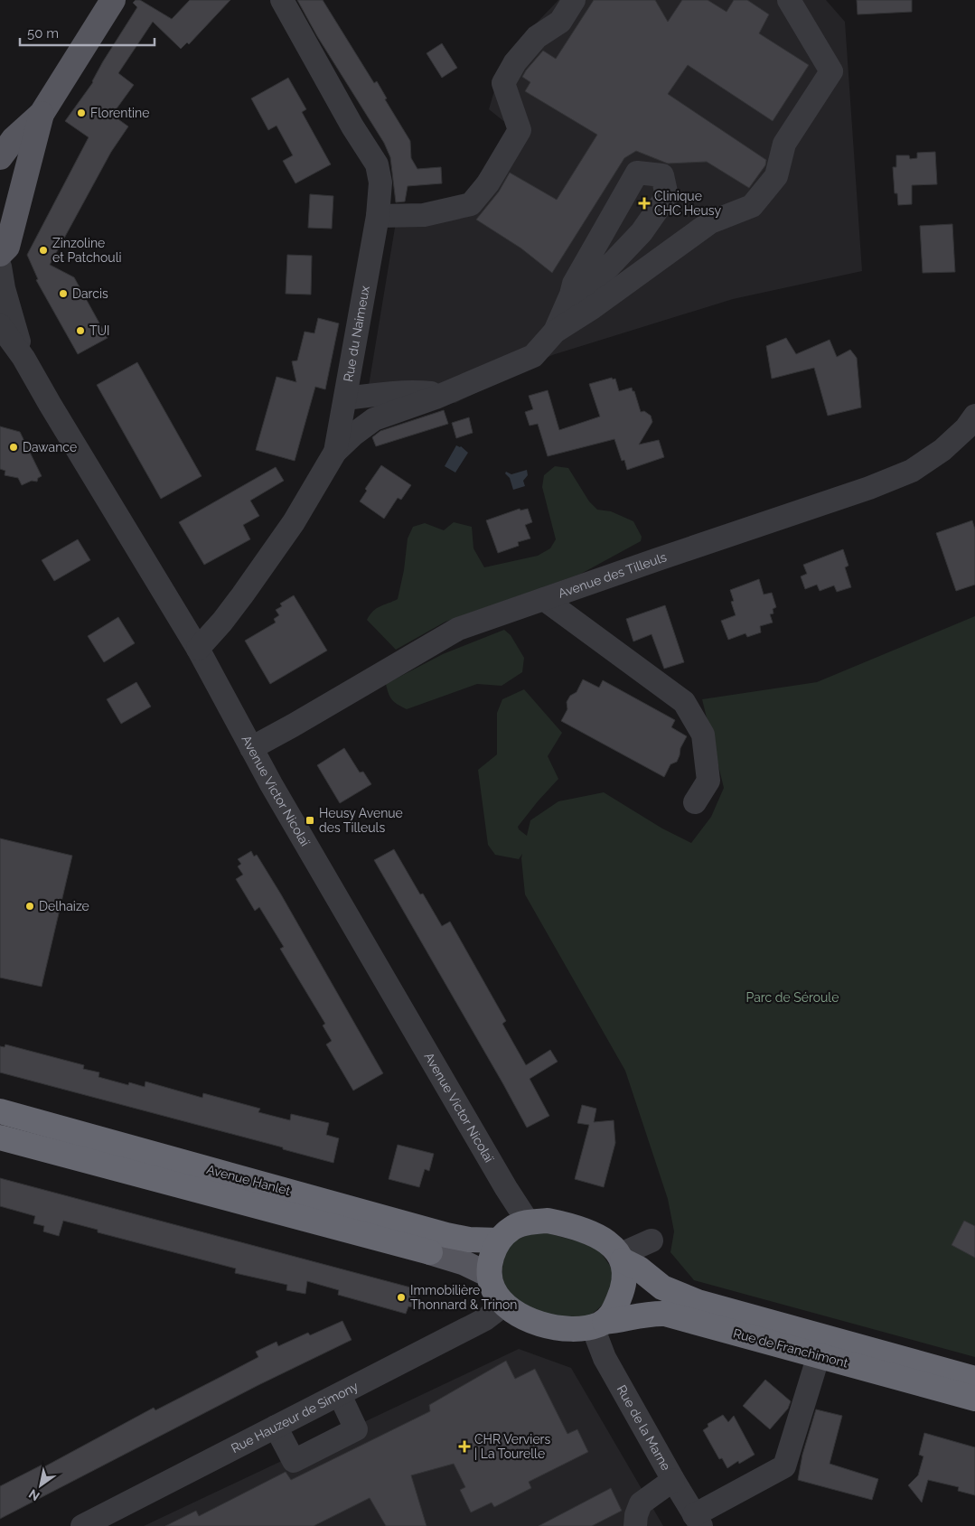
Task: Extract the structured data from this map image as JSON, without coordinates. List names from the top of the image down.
{
  "streets": {
    "highway": ["Avenue Hanlet", "Rue de Franchimont"],
    "street": [
      "Rue du Naimeux",
      "Avenue des Tilleuls",
      "Avenue Victor Nicolaï",
      "Rue Hauzeur de Simony",
      "Rue de la Marne"
    ]
  },
  "crossings": [
    ["Rue du Naimeux", "Avenue Victor Nicolaï"],
    ["Avenue des Tilleuls", "Avenue Victor Nicolaï"],
    ["Avenue Victor Nicolaï", "Avenue Hanlet"],
    ["Avenue Victor Nicolaï", "Rue de Franchimont"],
    ["Avenue Victor Nicolaï", "Rue Hauzeur de Simony"],
    ["Avenue Victor Nicolaï", "Rue de la Marne"],
    ["Avenue Hanlet", "Rue de Franchimont"],
    ["Avenue Hanlet", "Rue Hauzeur de Simony"],
    ["Avenue Hanlet", "Rue de la Marne"],
    ["Rue de Franchimont", "Rue Hauzeur de Simony"],
    ["Rue de Franchimont", "Rue de la Marne"],
    ["Rue Hauzeur de Simony", "Rue de la Marne"]
  ],
  "parks": ["Parc de Séroule"],
  "places": {
    "other": [
      "Florentine",
      "Zinzoline et Patchouli",
      "Darcis",
      "TUI",
      "Dawance",
      "Delhaize",
      "Immobilière Thonnard & Trinon"
    ],
    "health": ["Clinique CHC Heusy", "CHR Verviers | La Tourelle"],
    "transit": ["Heusy Avenue des Tilleuls"]
  },
  "scale_bar": "50 m",
  "north": "bottom left"
}
